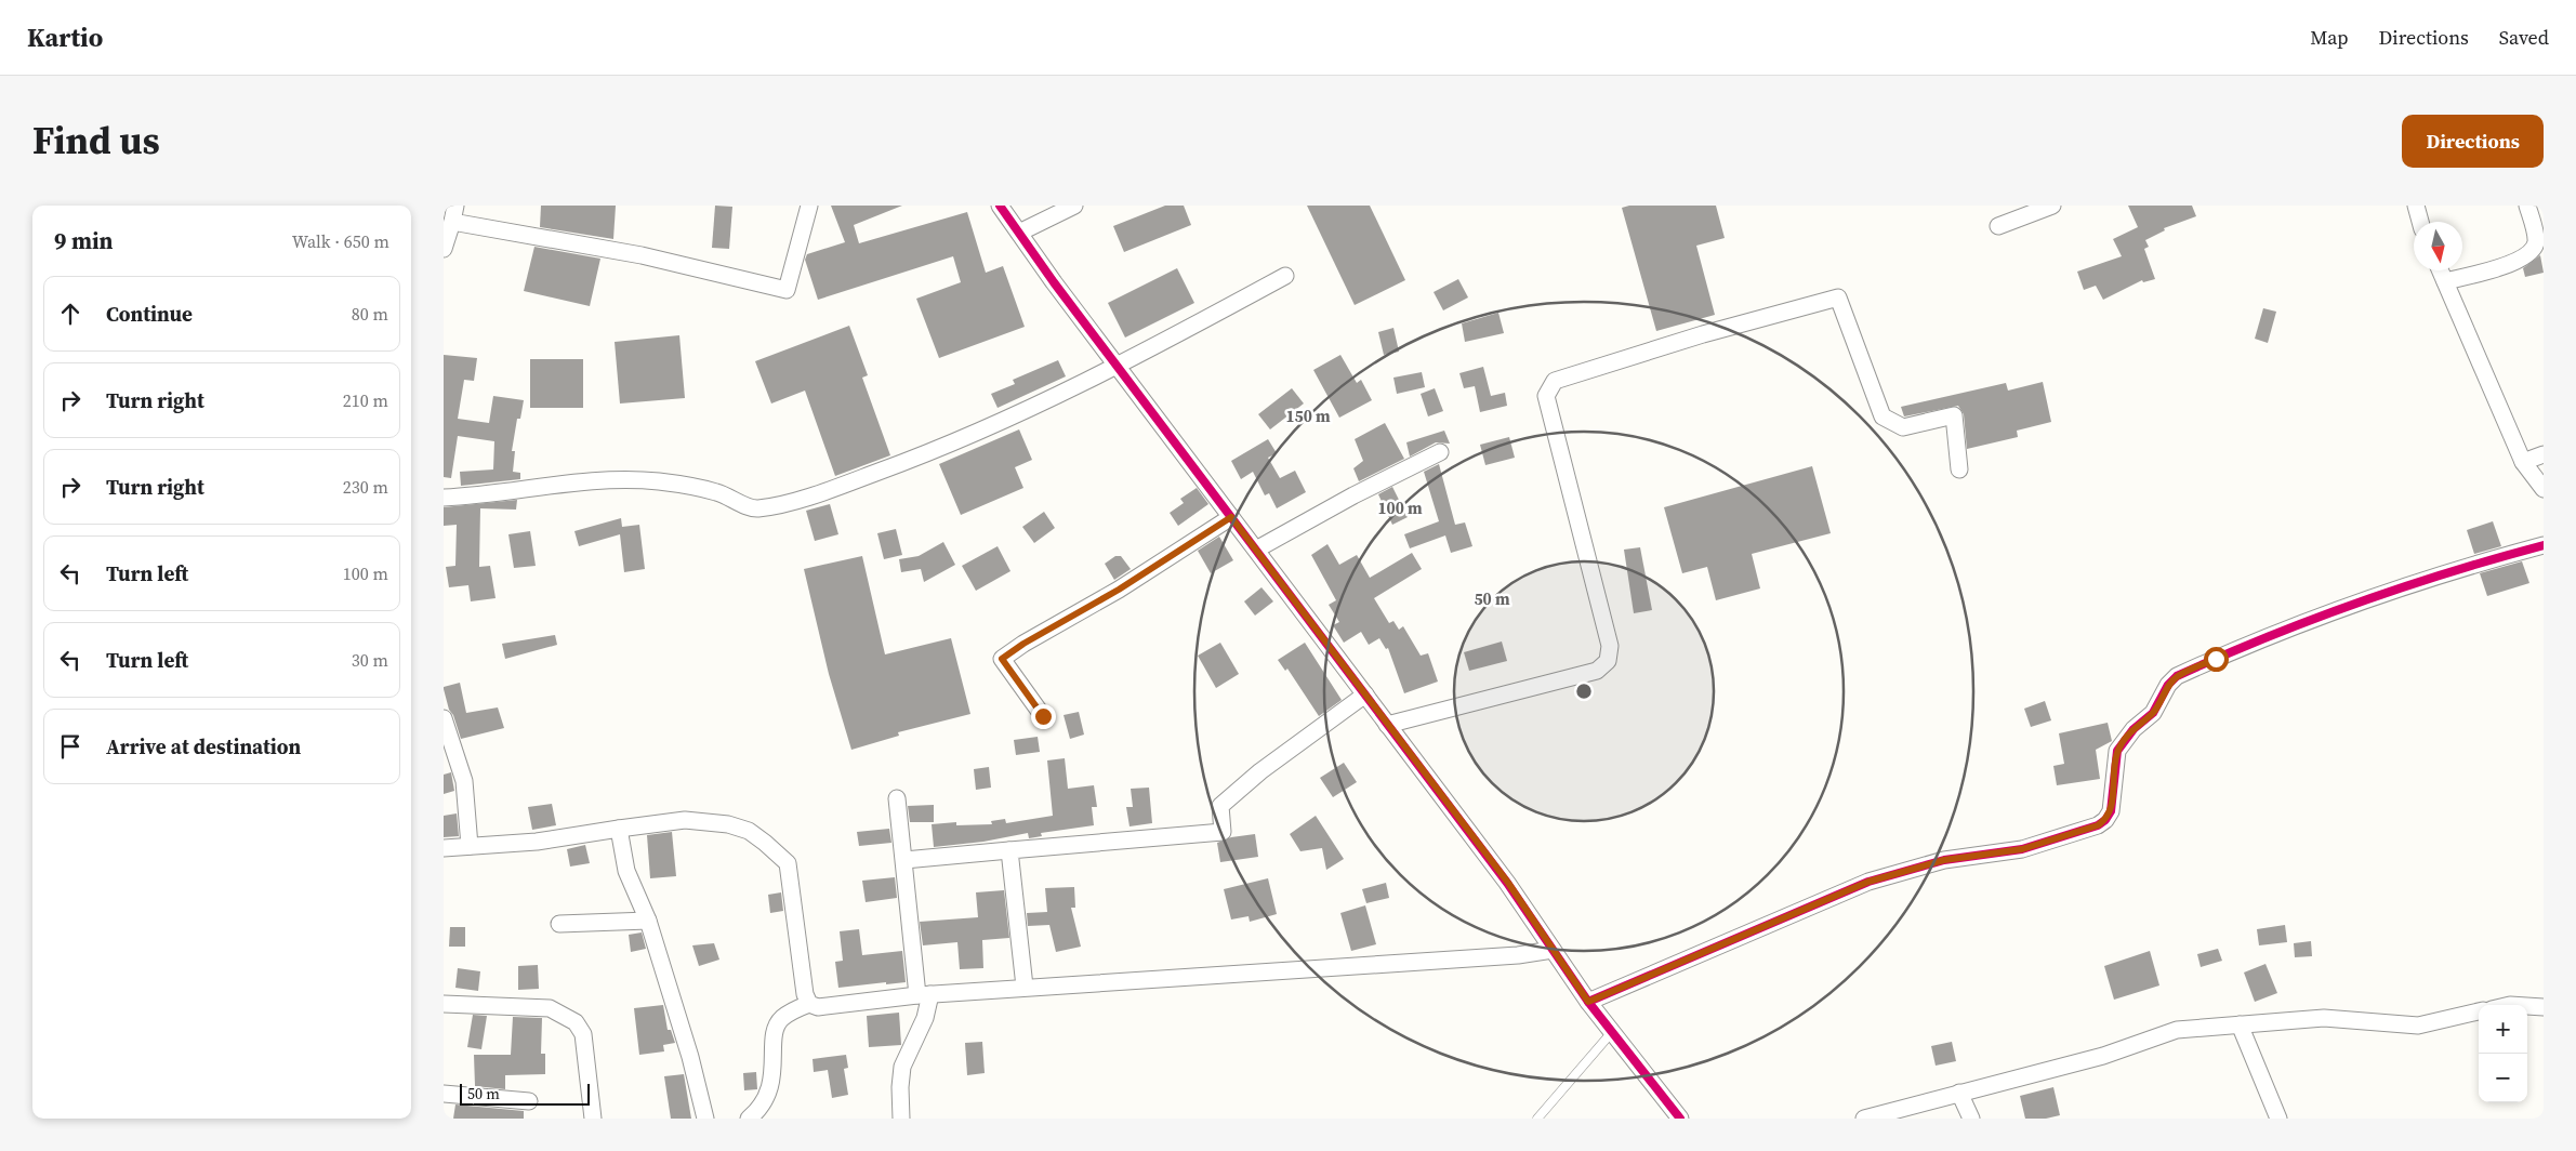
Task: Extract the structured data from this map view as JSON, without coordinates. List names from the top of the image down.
{
  "scale_bar": "50 m",
  "north": "bottom",
  "page": {
    "header": "Kartio",
    "nav": ["Map", "Directions", "Saved"],
    "title": "Find us",
    "buttons": "Directions",
    "heading": ["9 min", "Walk · 650 m"],
    "list": [
      ["Continue", "80 m"],
      ["Turn right", "210 m"],
      ["Turn right", "230 m"],
      ["Turn left", "100 m"],
      ["Turn left", "30 m"],
      "Arrive at destination"
    ],
    "map_buttons": ["+", "−"],
    "scale": "50 m"
  },
  "rings": ["150 m", "100 m", "50 m"]
}
